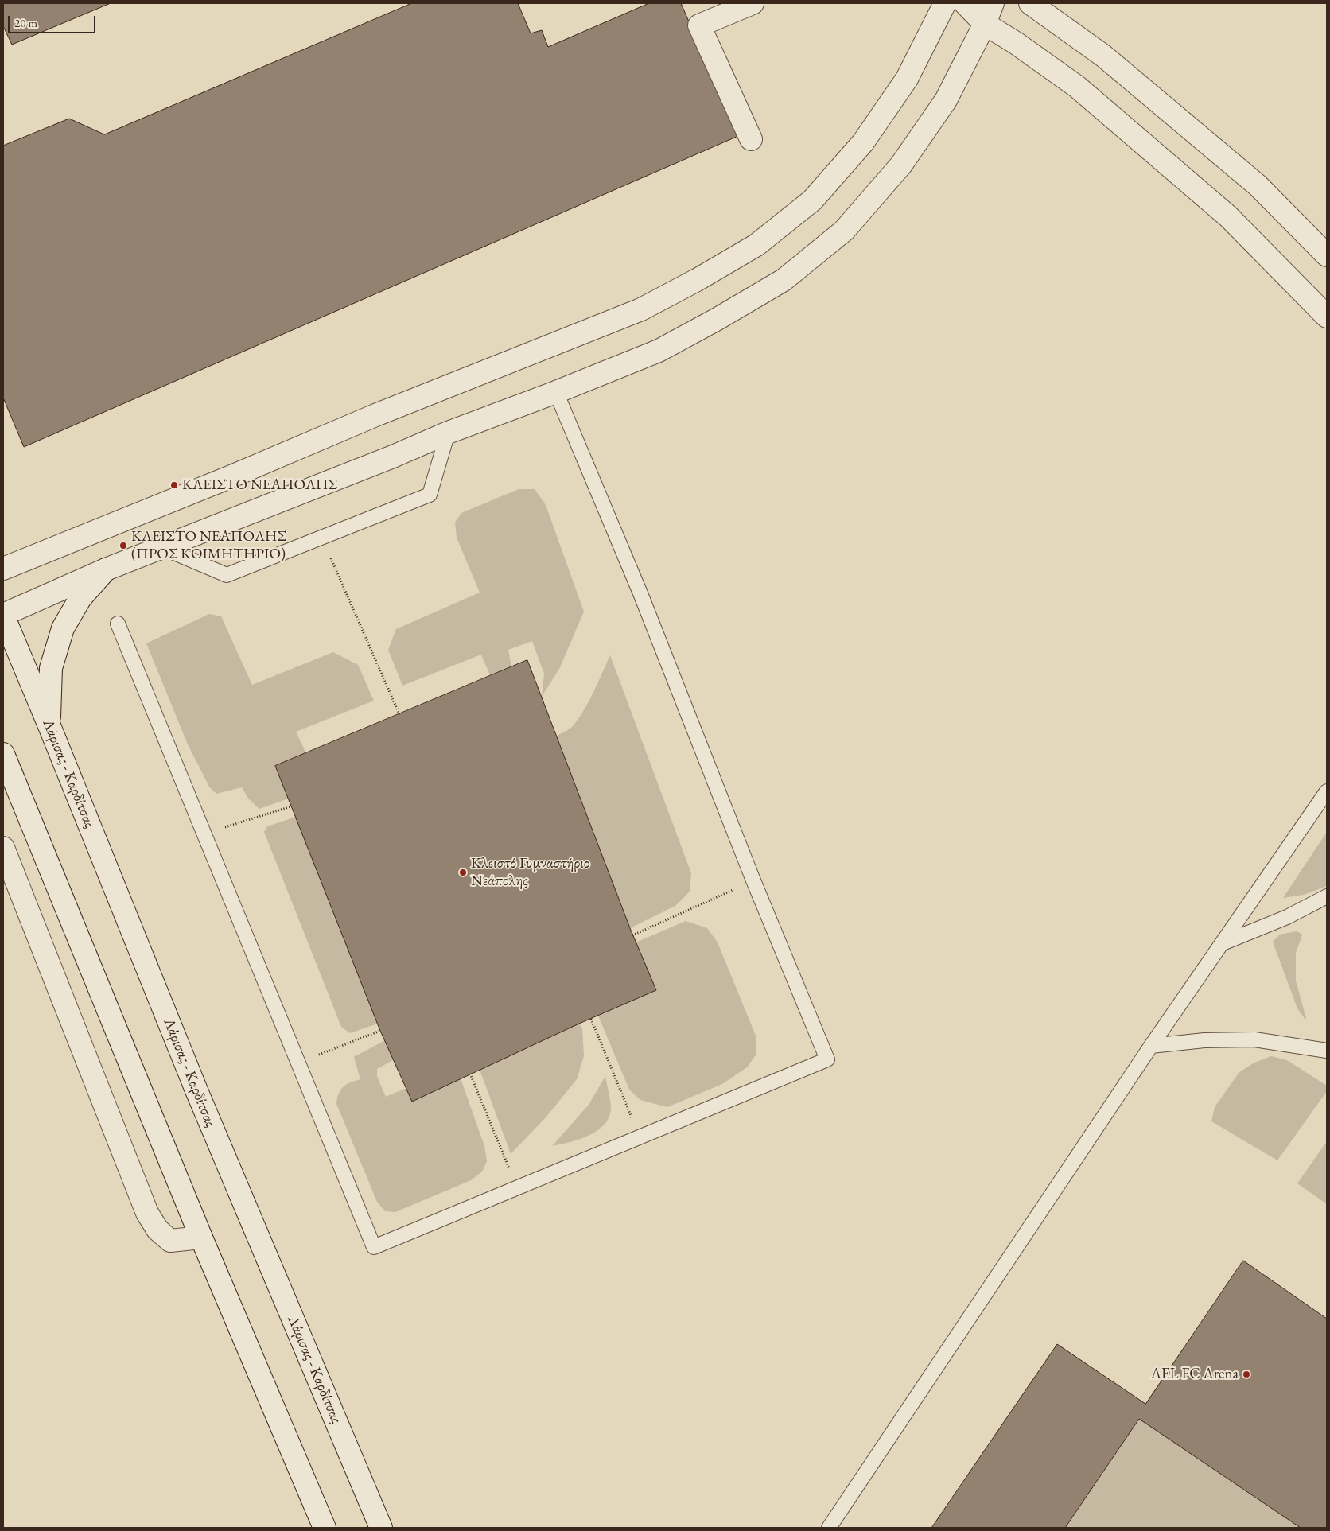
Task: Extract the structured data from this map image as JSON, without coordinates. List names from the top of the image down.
{
  "streets": {
    "street": ["Λάρισας - Καρδίτσας"]
  },
  "places": [
    "ΚΛΕΙΣΤΟ ΝΕΑΠΟΛΗΣ",
    "ΚΛΕΙΣΤΟ ΝΕΑΠΟΛΗΣ (ΠΡΟΣ ΚΟΙΜΗΤΗΡΙΟ)",
    "Κλειστό Γυμναστήριο Νεάπολης",
    "AEL FC Arena"
  ],
  "scale_bar": "20 m"
}
